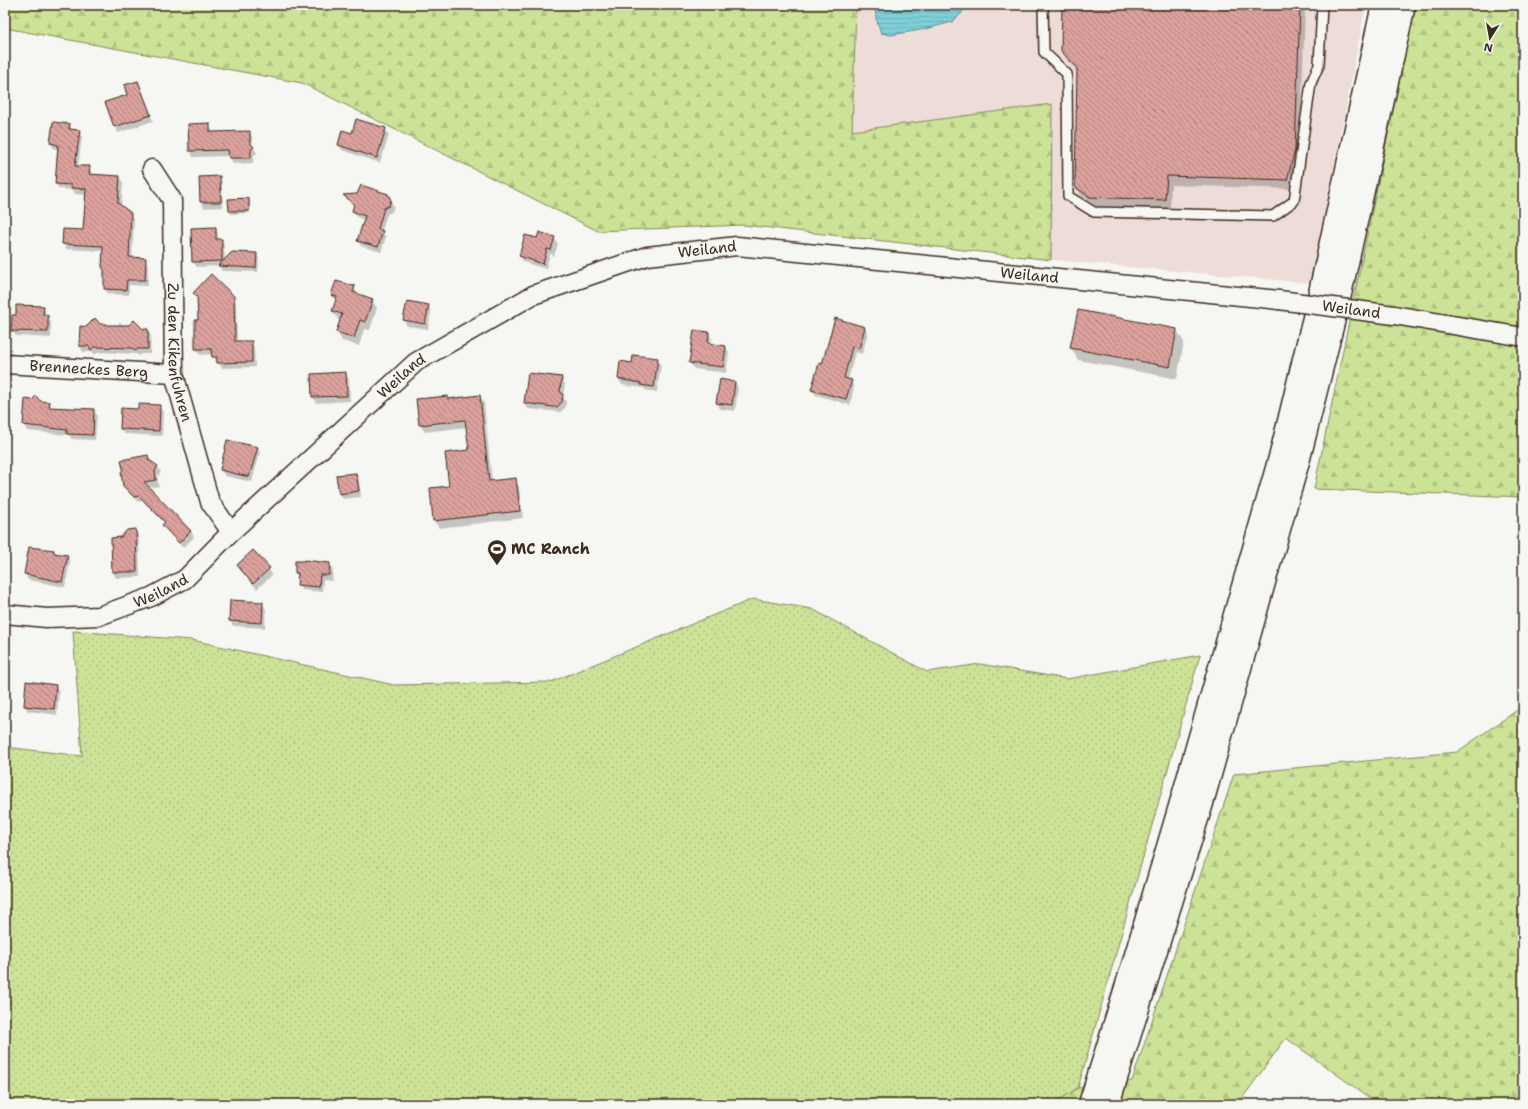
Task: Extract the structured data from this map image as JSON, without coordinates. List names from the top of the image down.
{
  "streets": {
    "street": ["Weiland", "Zu den Kikenfuhren", "Brenneckes Berg"]
  },
  "crossings": [
    ["Weiland", "Zu den Kikenfuhren"],
    ["Zu den Kikenfuhren", "Brenneckes Berg"]
  ],
  "places": {
    "sports": ["MC Ranch"]
  },
  "north": "bottom"
}
